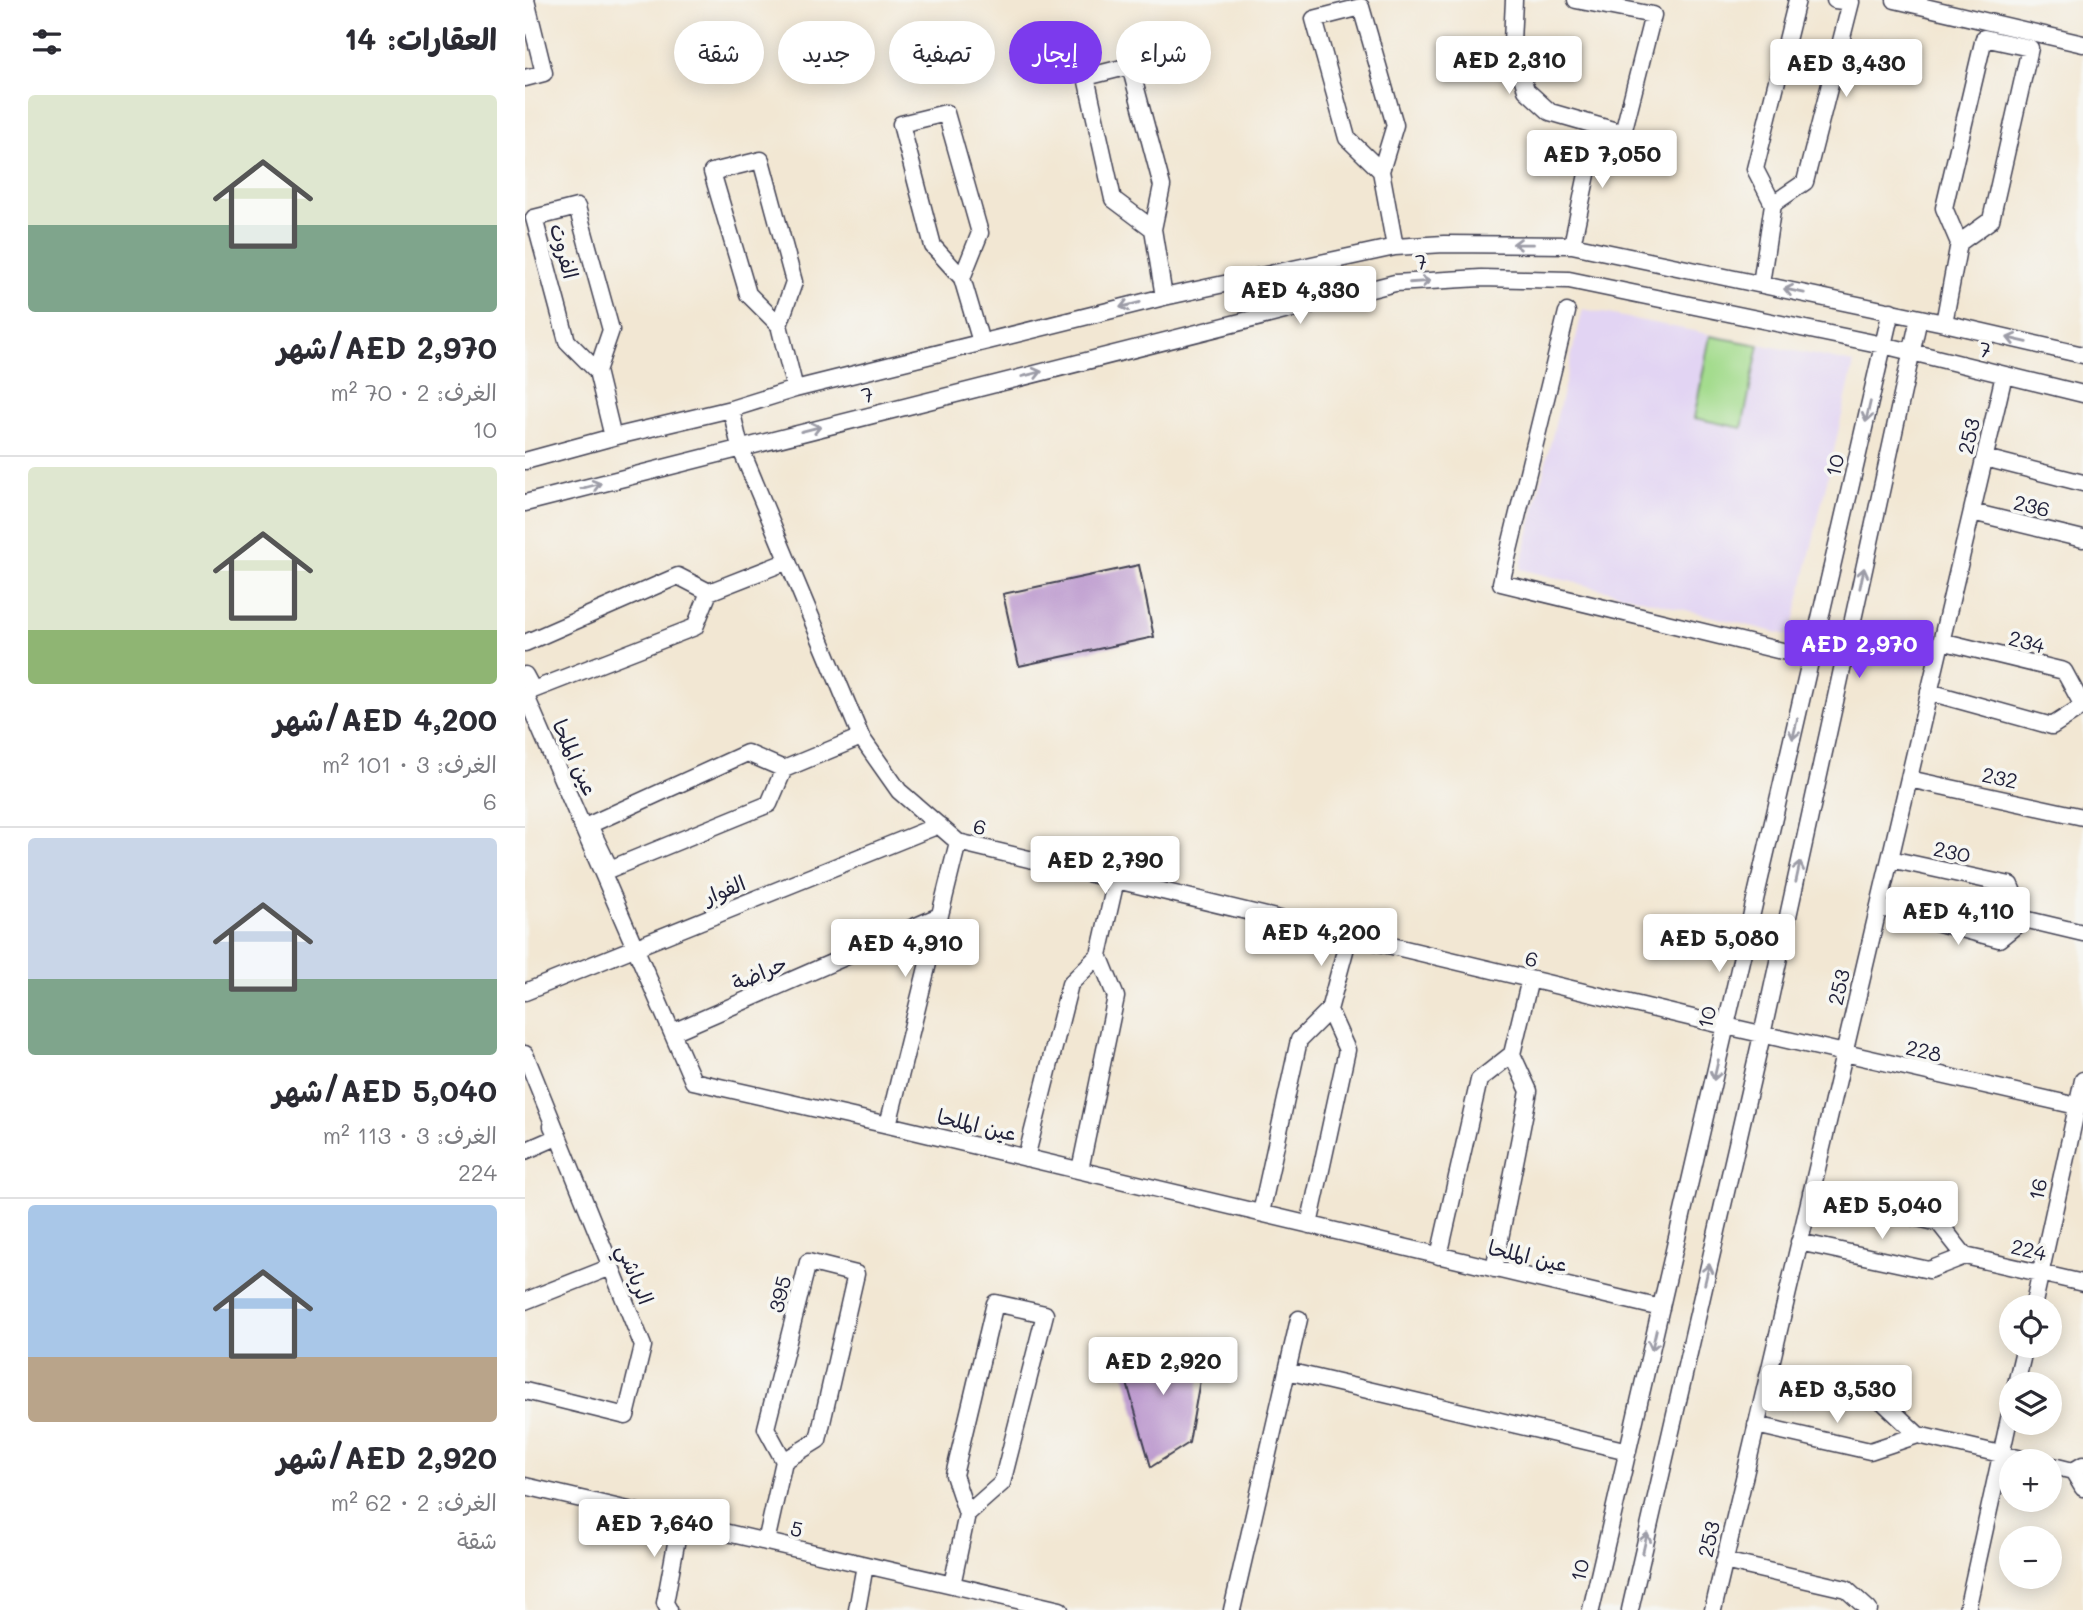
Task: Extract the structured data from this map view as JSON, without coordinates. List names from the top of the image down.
{
  "streets": {
    "street": [
      "الفروت",
      "7",
      "253",
      "10",
      "236",
      "234",
      "عين الملحا",
      "232",
      "6",
      "230",
      "الفوار",
      "حراضة",
      "228",
      "16",
      "224",
      "الرياشي",
      "395",
      "5"
    ]
  },
  "crossings": [
    ["7", "253"],
    ["7", "10"],
    ["7", "6"],
    ["253", "236"],
    ["253", "234"],
    ["253", "232"],
    ["253", "230"],
    ["253", "228"],
    ["10", "عين الملحا"],
    ["10", "6"],
    ["عين الملحا", "الفوار"],
    ["عين الملحا", "حراضة"],
    ["6", "الفوار"],
    ["6", "228"],
    ["228", "16"],
    ["16", "224"]
  ],
  "page": {
    "heading": "العقارات: 14",
    "chip": [
      "شراء",
      "إيجار",
      "تصفية",
      "جديد",
      "شقة"
    ],
    "price": [
      "AED 2,310",
      "AED 3,430",
      "AED 7,050",
      "AED 4,330",
      "AED 2,970",
      "AED 2,790",
      "AED 4,110",
      "AED 4,200",
      "AED 5,080",
      "AED 4,910",
      "AED 5,040",
      "AED 2,920",
      "AED 3,530",
      "AED 7,640"
    ],
    "list": [
      {
        "name": "AED 2,970/شهر",
        "note": "الغرف: 2 · 70 m² · 10"
      },
      {
        "name": "AED 4,200/شهر",
        "note": "الغرف: 3 · 101 m² · 6"
      },
      {
        "name": "AED 5,040/شهر",
        "note": "الغرف: 3 · 113 m² · 224"
      },
      {
        "name": "AED 2,920/شهر",
        "note": "الغرف: 2 · 62 m² · شقة"
      }
    ],
    "map_buttons": ["+", "−"]
  }
}
